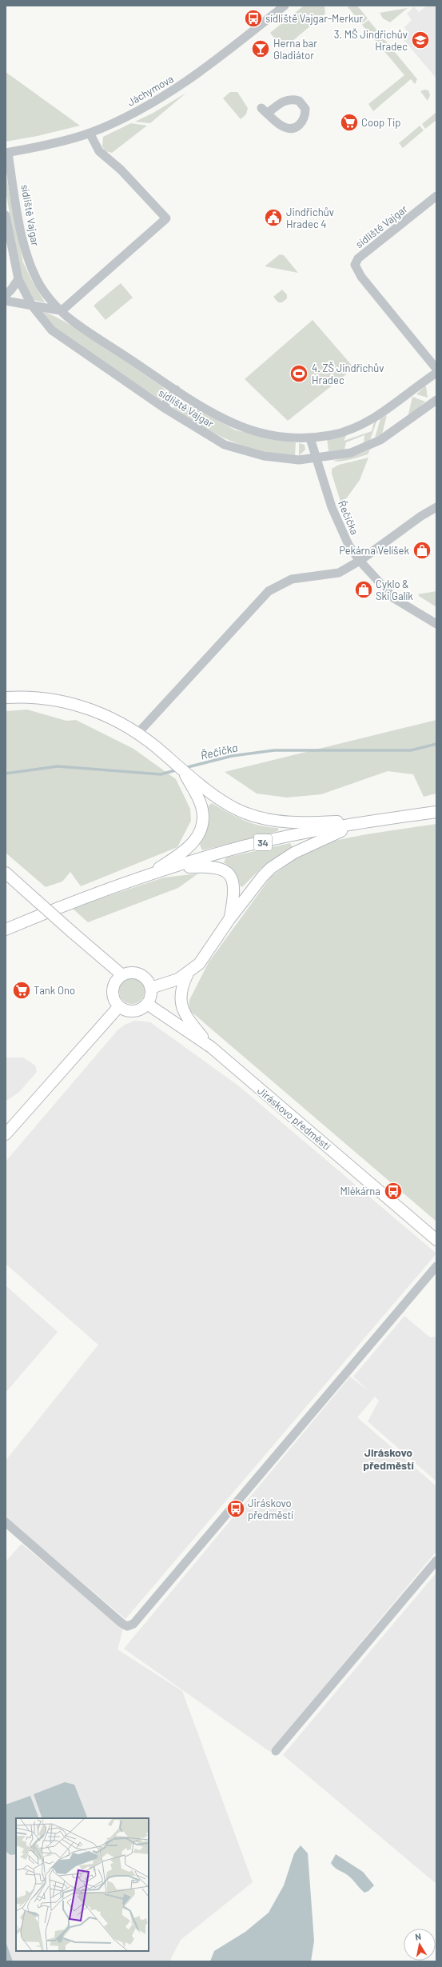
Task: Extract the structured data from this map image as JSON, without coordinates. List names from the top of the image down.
{
  "streets": {
    "main road": ["34", "Jiráskovo předměstí"],
    "street": ["Jáchymova", "sídliště Vajgar", "Řečička"]
  },
  "crossings": [
    ["Jáchymova", "sídliště Vajgar"],
    ["sídliště Vajgar", "Řečička"]
  ],
  "districts": ["Jiráskovo předměstí"],
  "water": ["Řečička"],
  "places": {
    "bus stop": ["sídliště Vajgar-Merkur", "Mlékárna", "Jiráskovo předměstí"],
    "school or university": ["3. MŠ Jindřichův Hradec"],
    "bar": ["Herna bar Gladiátor"],
    "supermarket": ["Coop Tip", "Tank Ono"],
    "public building": ["Jindřichův Hradec 4"],
    "sports": ["4. ZŠ Jindřichův Hradec"],
    "shop": ["Pekárna Velíšek", "Cyklo & Ski Galík"]
  },
  "north": "top"
}
